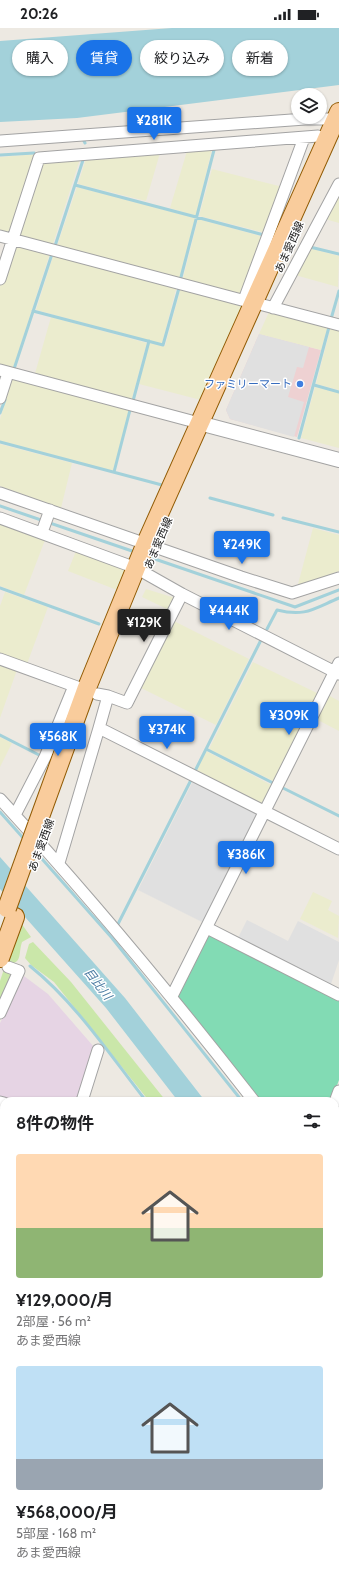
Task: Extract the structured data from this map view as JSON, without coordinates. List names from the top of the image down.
{
  "streets": {
    "main road": ["あま愛西線"]
  },
  "water": ["目比川"],
  "places": ["ファミリーマート"],
  "page": {
    "status": "20:26",
    "chip": [
      "購入",
      "賃貸",
      "絞り込み",
      "新着"
    ],
    "price": [
      "¥281K",
      "¥249K",
      "¥444K",
      "¥129K",
      "¥309K",
      "¥374K",
      "¥568K",
      "¥386K"
    ],
    "heading": "8件の物件",
    "list": [
      {
        "name": "¥129,000/月",
        "note": "2部屋 · 56 m² · あま愛西線"
      },
      {
        "name": "¥568,000/月",
        "note": "5部屋 · 168 m² · あま愛西線"
      }
    ]
  }
}
